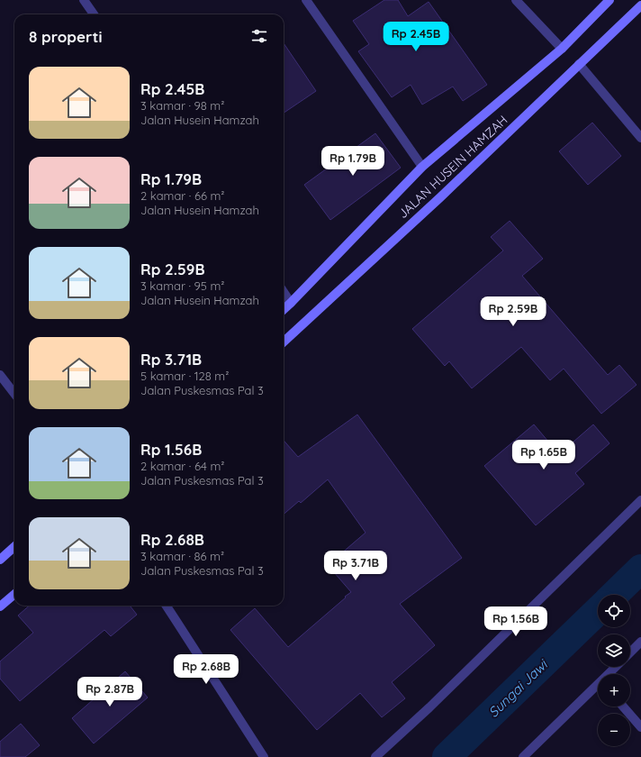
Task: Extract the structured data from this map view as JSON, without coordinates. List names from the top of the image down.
{
  "streets": {
    "street": ["JALAN HUSEIN HAMZAH"]
  },
  "water": ["Sungai Jawi"],
  "page": {
    "heading": "8 properti",
    "price": [
      "Rp 2.45B",
      "Rp 1.79B",
      "Rp 2.59B",
      "Rp 1.65B",
      "Rp 3.71B",
      "Rp 1.56B",
      "Rp 2.68B",
      "Rp 2.87B"
    ],
    "list": [
      {
        "name": "Rp 2.45B",
        "note": "3 kamar · 98 m² · Jalan Husein Hamzah"
      },
      {
        "name": "Rp 1.79B",
        "note": "2 kamar · 66 m² · Jalan Husein Hamzah"
      },
      {
        "name": "Rp 2.59B",
        "note": "3 kamar · 95 m² · Jalan Husein Hamzah"
      },
      {
        "name": "Rp 3.71B",
        "note": "5 kamar · 128 m² · Jalan Puskesmas Pal 3"
      },
      {
        "name": "Rp 1.56B",
        "note": "2 kamar · 64 m² · Jalan Puskesmas Pal 3"
      },
      {
        "name": "Rp 2.68B",
        "note": "3 kamar · 86 m² · Jalan Puskesmas Pal 3"
      }
    ],
    "map_buttons": ["+", "−"]
  }
}
